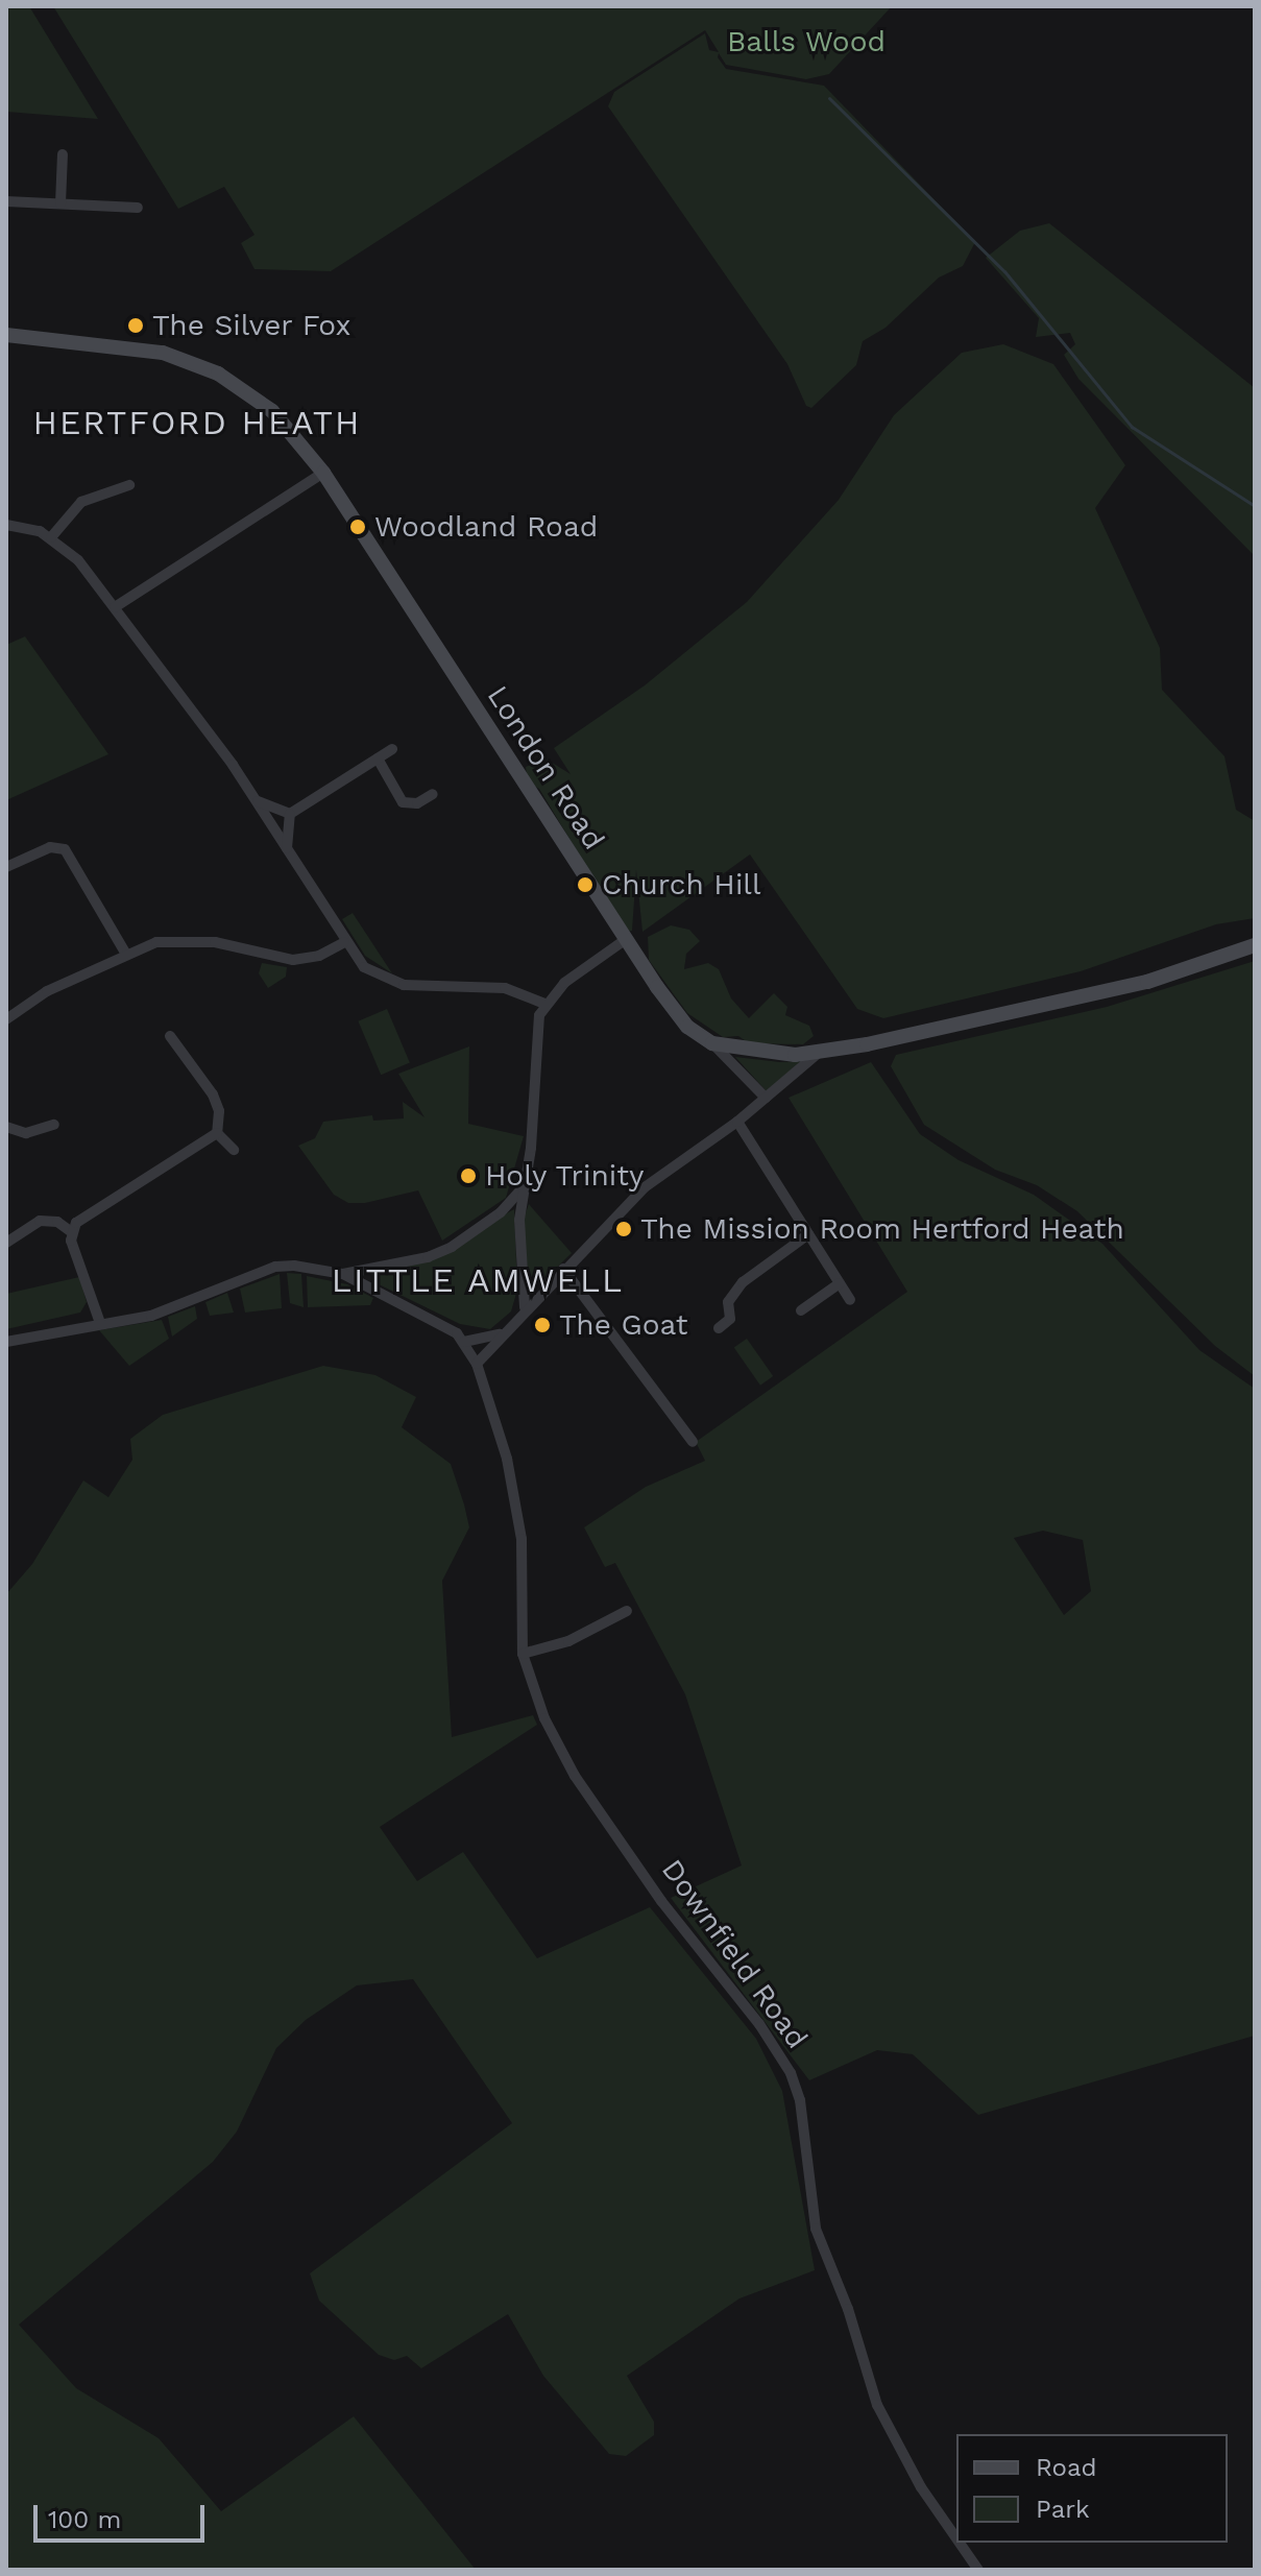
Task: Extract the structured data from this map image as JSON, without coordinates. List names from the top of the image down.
{
  "streets": {
    "main road": ["London Road"],
    "street": ["Downfield Road"]
  },
  "districts": ["HERTFORD HEATH", "LITTLE AMWELL"],
  "parks": ["Balls Wood"],
  "places": [
    "The Silver Fox",
    "Woodland Road",
    "Church Hill",
    "Holy Trinity",
    "The Mission Room Hertford Heath",
    "The Goat"
  ],
  "legend": ["Road", "Park"],
  "scale_bar": "100 m"
}
